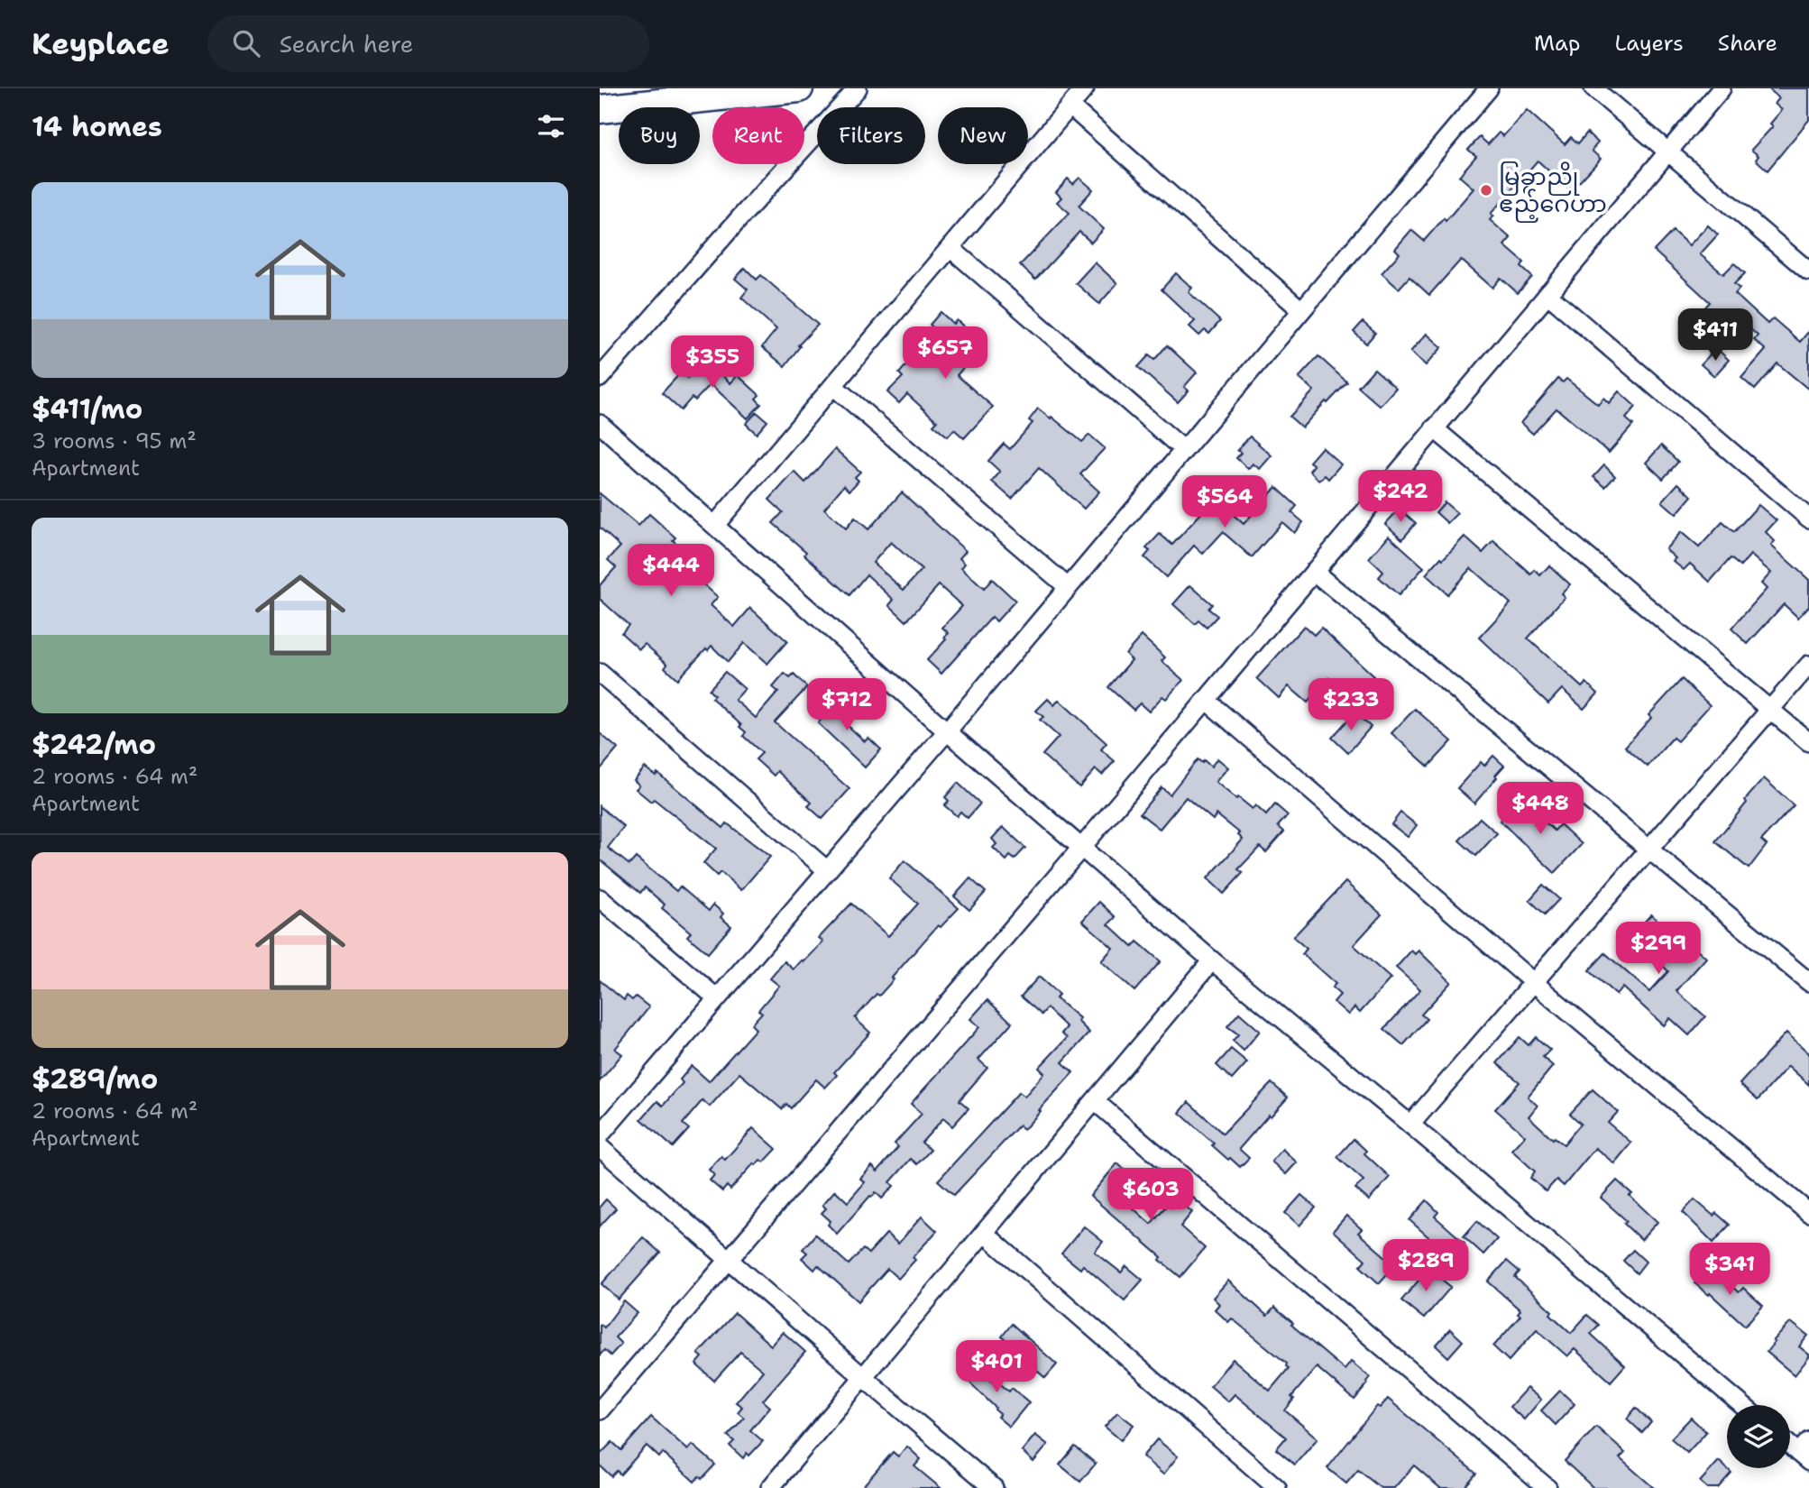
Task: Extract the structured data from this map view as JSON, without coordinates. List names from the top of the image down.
{
  "places": ["မြခွာညို ဧည့်ဂေဟာ"],
  "page": {
    "header": "Keyplace",
    "search": "Search here",
    "nav": ["Map", "Layers", "Share"],
    "heading": "14 homes",
    "chip": [
      "Buy",
      "Rent",
      "Filters",
      "New"
    ],
    "list": [
      {
        "name": "$411/mo",
        "note": "3 rooms · 95 m² · Apartment"
      },
      {
        "name": "$242/mo",
        "note": "2 rooms · 64 m² · Apartment"
      },
      {
        "name": "$289/mo",
        "note": "2 rooms · 64 m² · Apartment"
      }
    ],
    "price": [
      "$411",
      "$657",
      "$355",
      "$242",
      "$564",
      "$444",
      "$712",
      "$233",
      "$448",
      "$299",
      "$603",
      "$289",
      "$341",
      "$401"
    ]
  }
}
